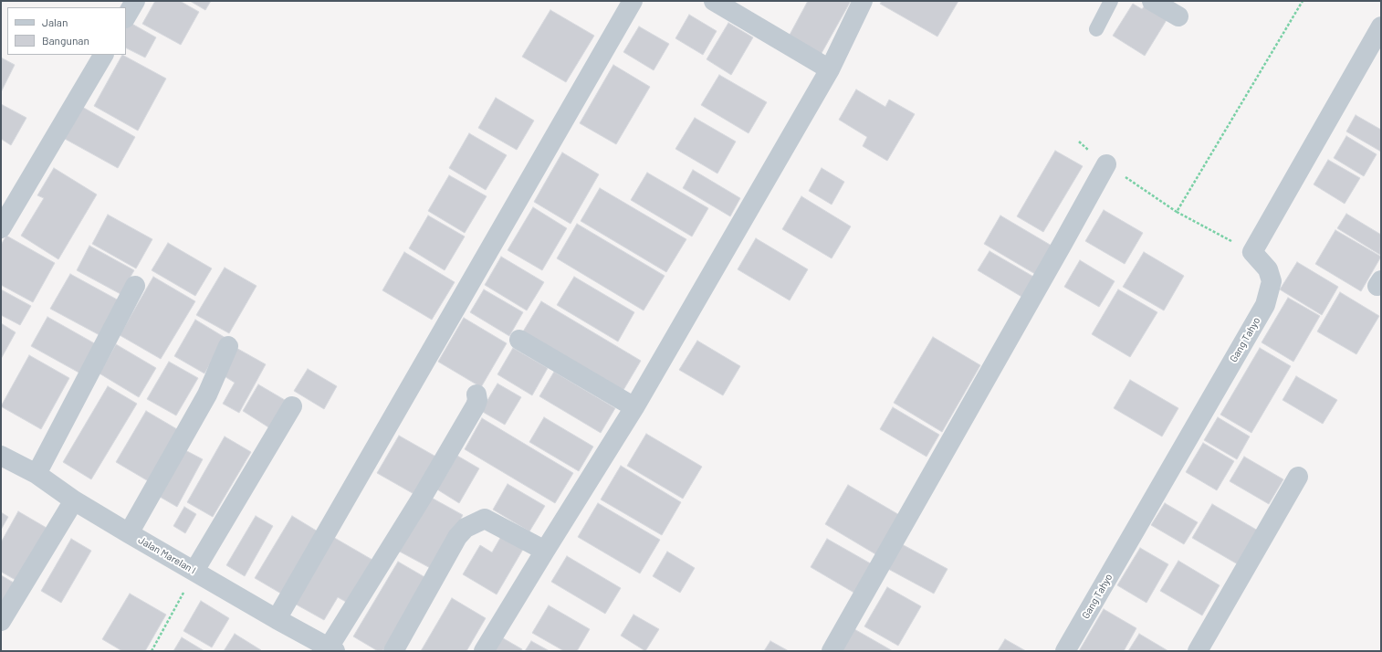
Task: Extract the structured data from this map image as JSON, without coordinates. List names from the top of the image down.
{
  "streets": {
    "street": ["Gang Tahyo", "Jalan Marelan I"]
  },
  "legend": ["Jalan", "Bangunan"]
}
